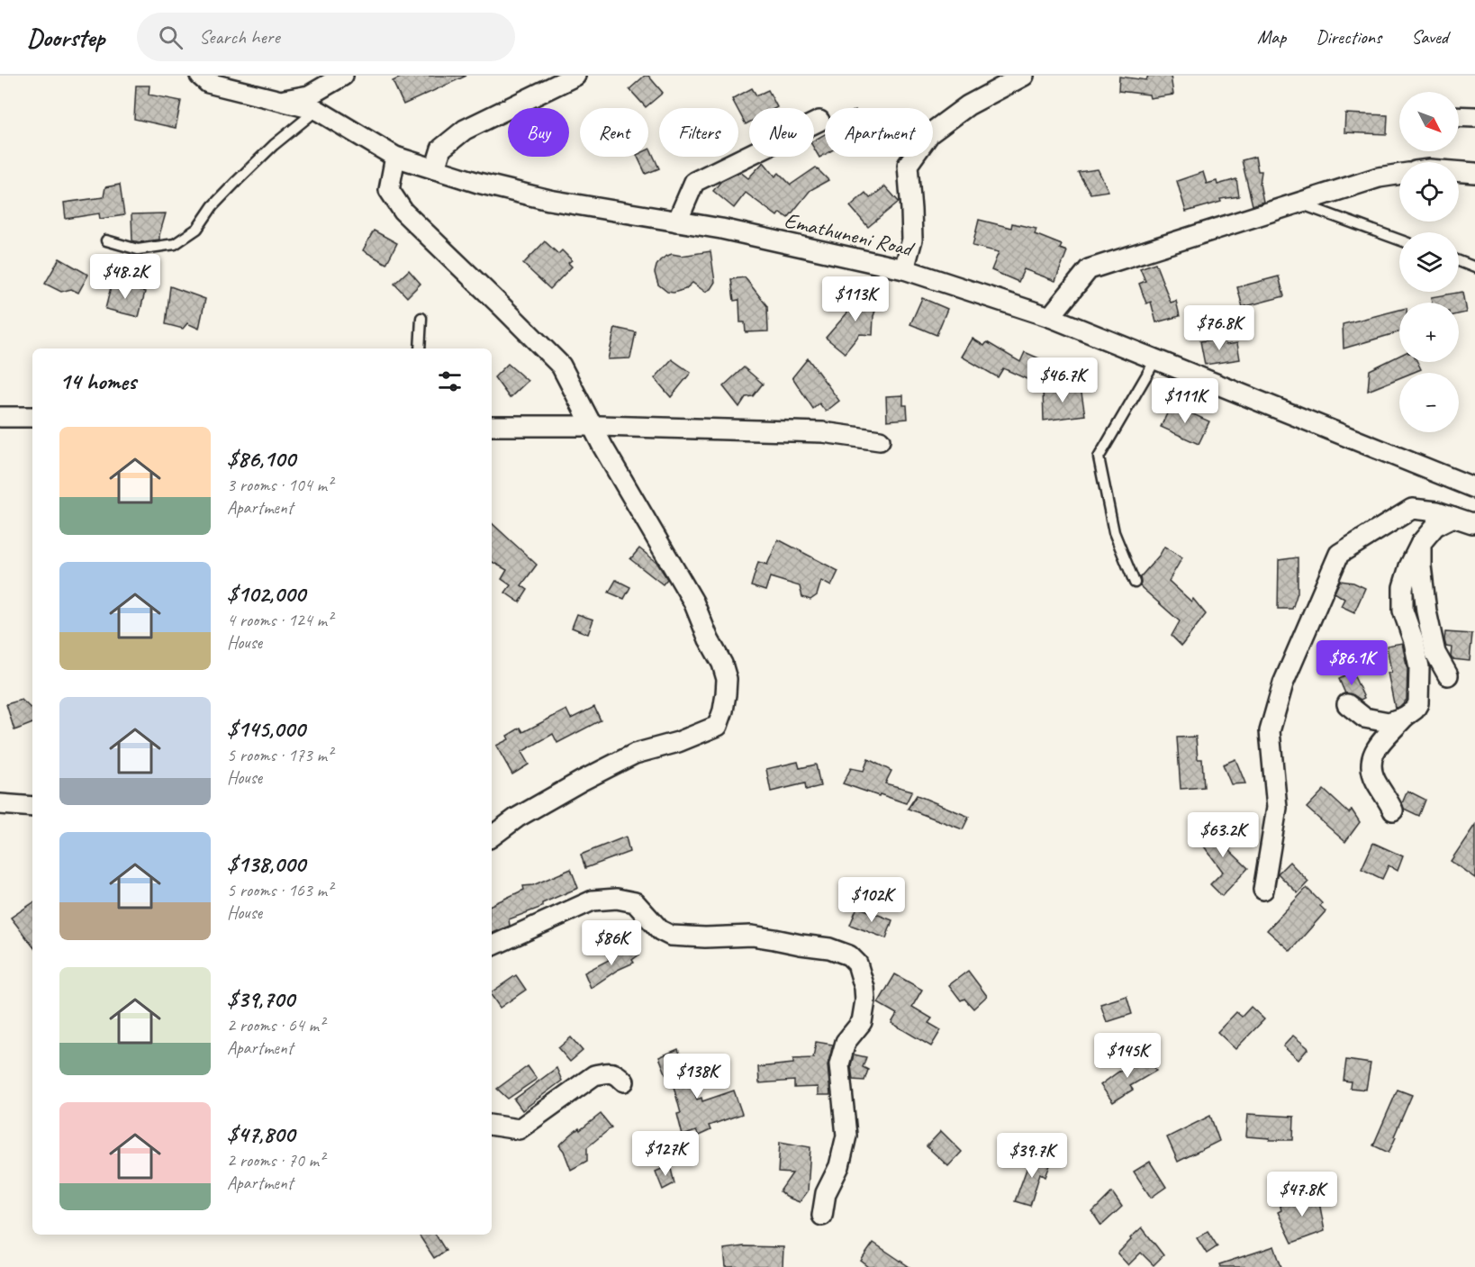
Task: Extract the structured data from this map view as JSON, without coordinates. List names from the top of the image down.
{
  "streets": {
    "street": ["Emathuneni Road"]
  },
  "north": "bottom right",
  "page": {
    "header": "Doorstep",
    "search": "Search here",
    "nav": ["Map", "Directions", "Saved"],
    "map_buttons": ["+", "−"],
    "chip": [
      "Buy",
      "Rent",
      "Filters",
      "New",
      "Apartment"
    ],
    "price": [
      "$48.2K",
      "$113K",
      "$76.8K",
      "$46.7K",
      "$111K",
      "$86.1K",
      "$63.2K",
      "$102K",
      "$86K",
      "$145K",
      "$138K",
      "$127K",
      "$39.7K",
      "$47.8K"
    ],
    "heading": "14 homes",
    "list": [
      {
        "name": "$86,100",
        "note": "3 rooms · 104 m² · Apartment"
      },
      {
        "name": "$102,000",
        "note": "4 rooms · 124 m² · House"
      },
      {
        "name": "$145,000",
        "note": "5 rooms · 173 m² · House"
      },
      {
        "name": "$138,000",
        "note": "5 rooms · 163 m² · House"
      },
      {
        "name": "$39,700",
        "note": "2 rooms · 64 m² · Apartment"
      },
      {
        "name": "$47,800",
        "note": "2 rooms · 70 m² · Apartment"
      }
    ]
  }
}
